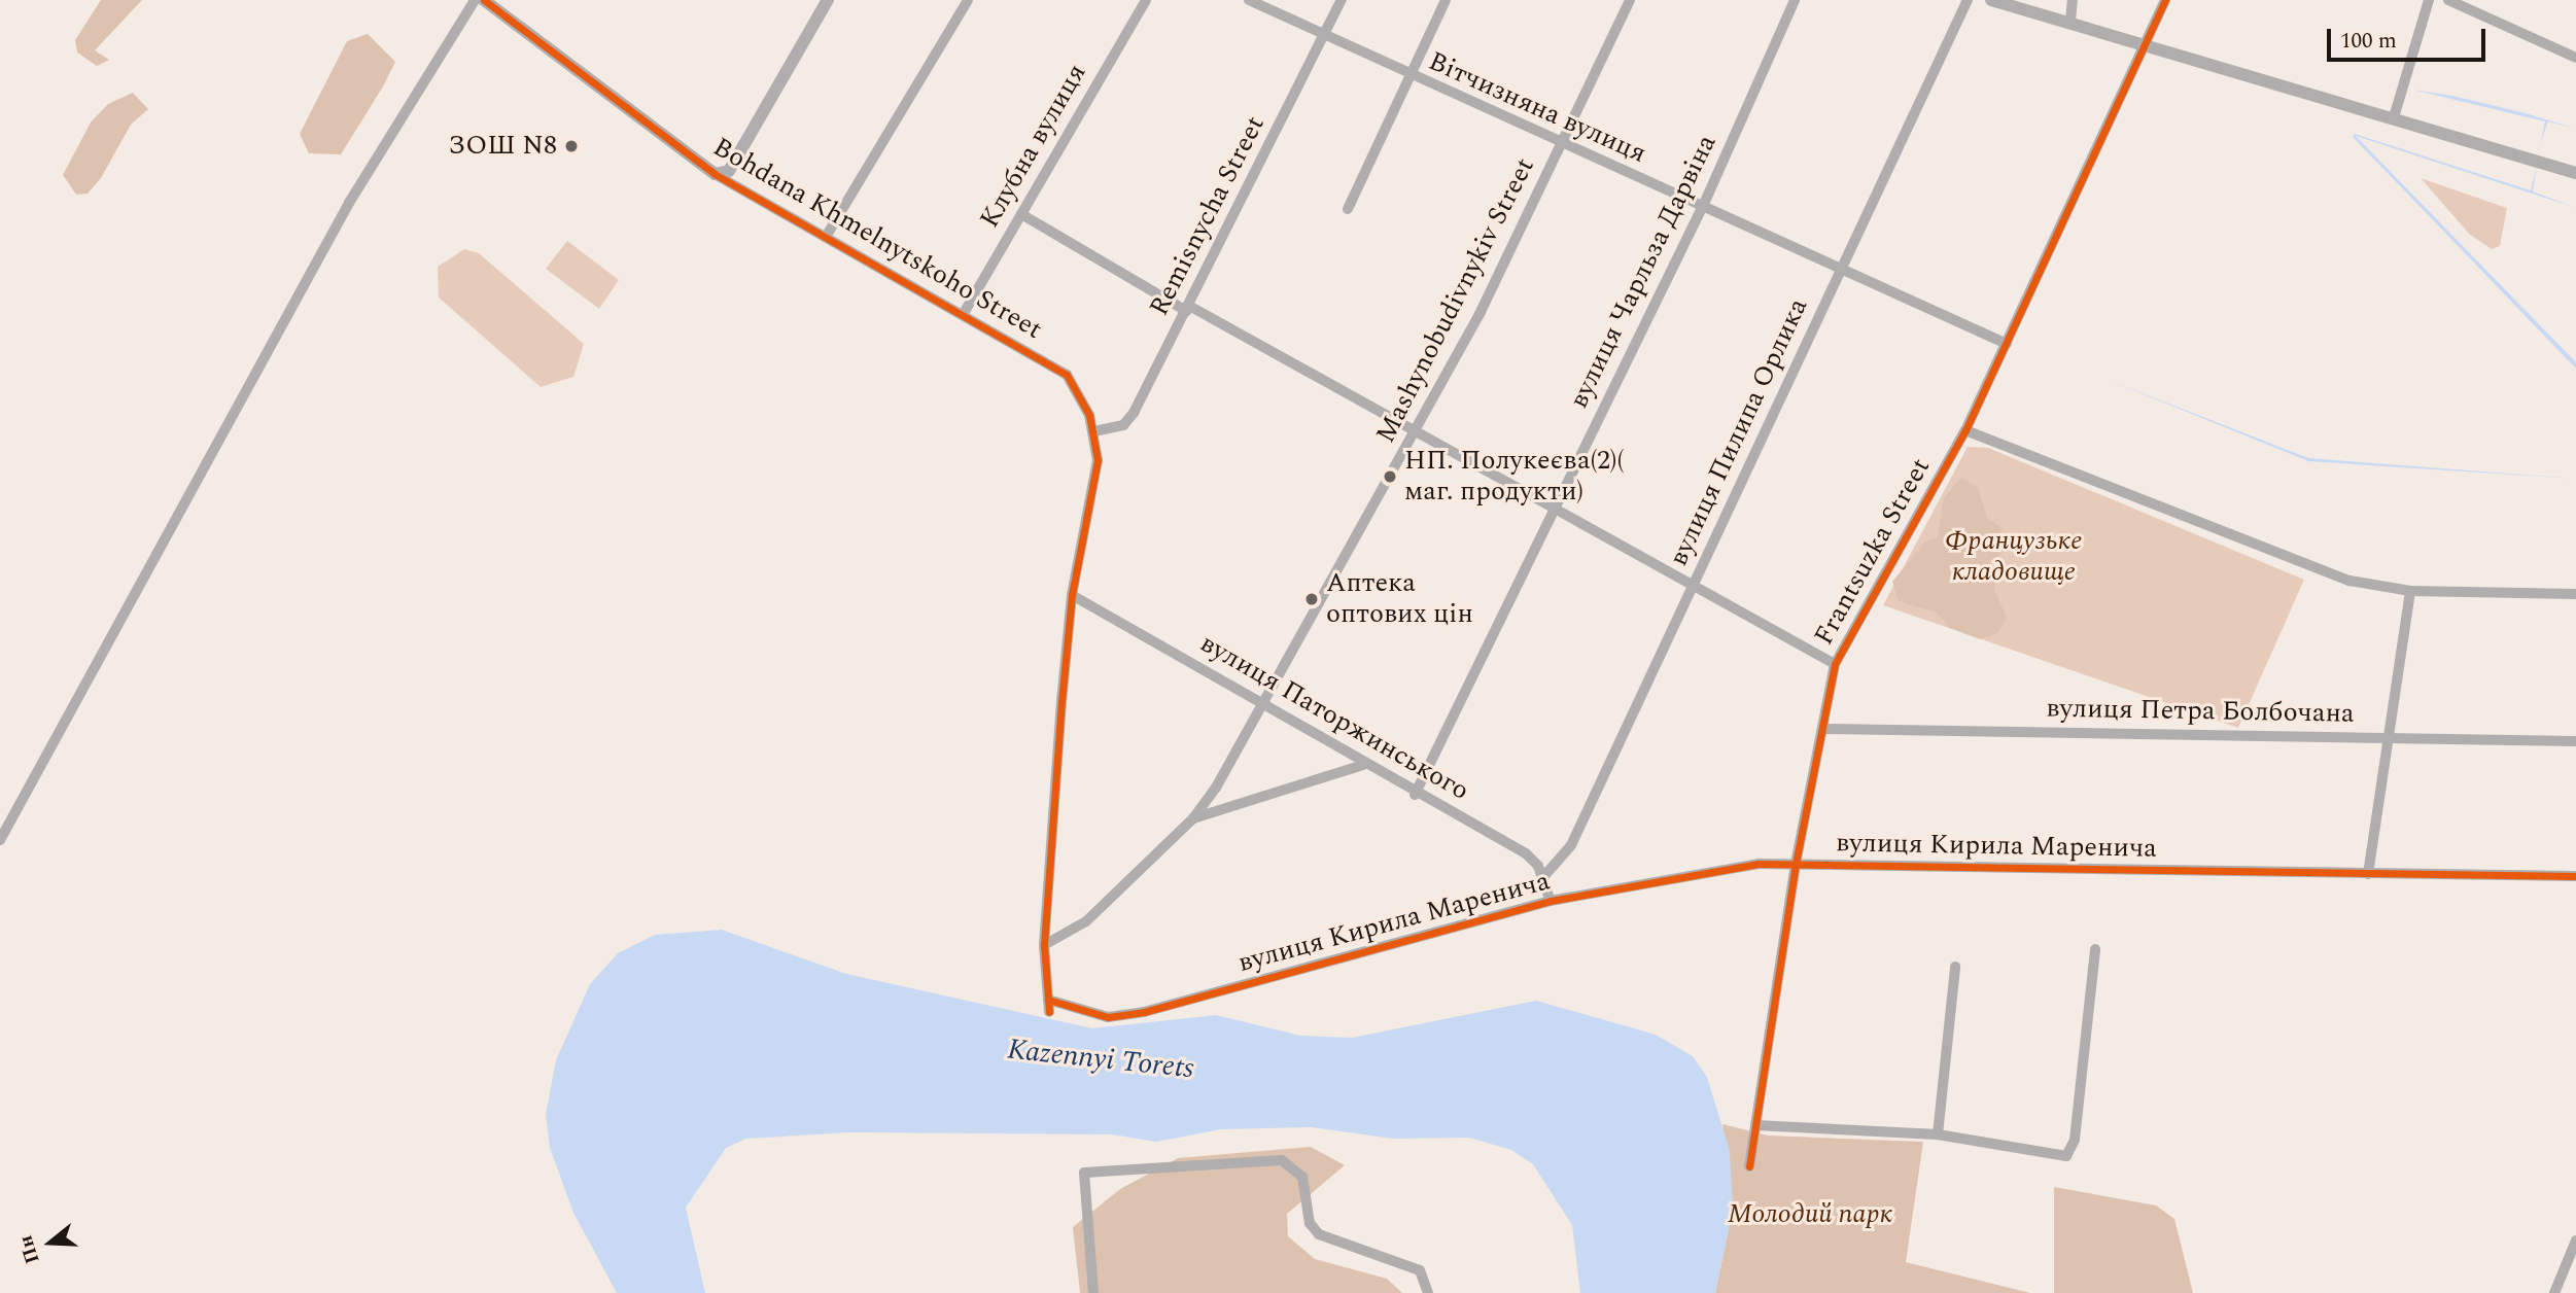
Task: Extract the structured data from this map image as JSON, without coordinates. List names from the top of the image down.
{
  "streets": {
    "street": [
      "Вітчизняна вулиця",
      "Клубна вулиця",
      "Remisnycha Street",
      "Bohdana Khmelnytskoho Street",
      "вулиця Чарльза Дарвіна",
      "Mashynobudivnykiv Street",
      "вулиця Пилипа Орлика",
      "Frantsuzka Street",
      "вулиця Петра Болбочана",
      "вулиця Паторжинського",
      "вулиця Кирила Маренича"
    ]
  },
  "crossings": [
    ["Вітчизняна вулиця", "Remisnycha Street"],
    ["Вітчизняна вулиця", "вулиця Чарльза Дарвіна"],
    ["Вітчизняна вулиця", "Mashynobudivnykiv Street"],
    ["Вітчизняна вулиця", "вулиця Пилипа Орлика"],
    ["Вітчизняна вулиця", "Frantsuzka Street"],
    ["Клубна вулиця", "Bohdana Khmelnytskoho Street"],
    ["Remisnycha Street", "Bohdana Khmelnytskoho Street"],
    ["Bohdana Khmelnytskoho Street", "Mashynobudivnykiv Street"],
    ["Bohdana Khmelnytskoho Street", "вулиця Паторжинського"],
    ["Bohdana Khmelnytskoho Street", "вулиця Кирила Маренича"],
    ["вулиця Чарльза Дарвіна", "вулиця Паторжинського"],
    ["Mashynobudivnykiv Street", "вулиця Паторжинського"],
    ["вулиця Пилипа Орлика", "вулиця Паторжинського"],
    ["Frantsuzka Street", "вулиця Петра Болбочана"],
    ["Frantsuzka Street", "вулиця Кирила Маренича"],
    ["вулиця Паторжинського", "вулиця Кирила Маренича"]
  ],
  "water": ["Kazennyi Torets"],
  "parks": ["Французьке кладовище", "Молодий парк"],
  "places": ["ЗОШ N8", "НП. Полукеєва(2)( маг. продукти)", "Аптека оптових цін"],
  "scale_bar": "100 m",
  "north": "left"
}
